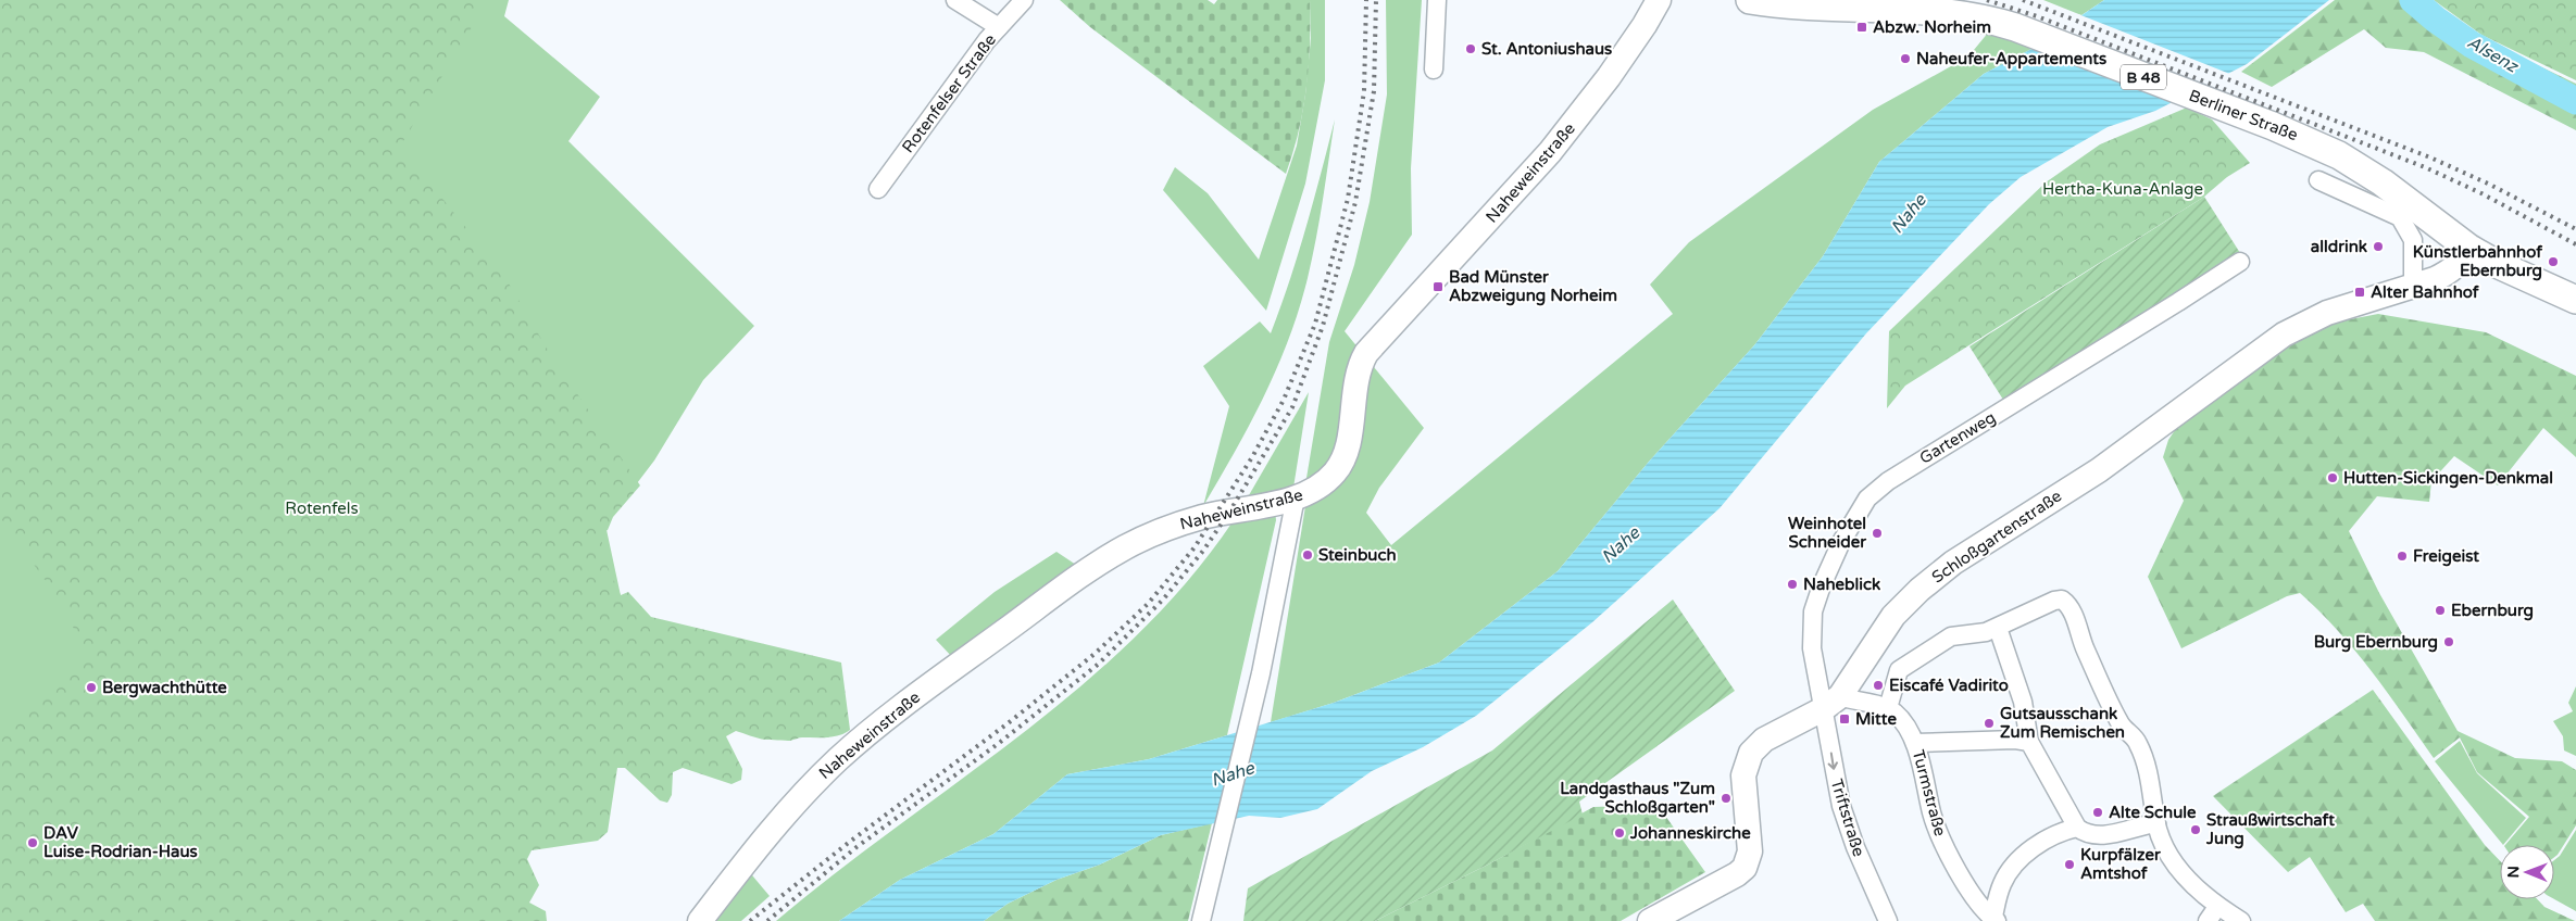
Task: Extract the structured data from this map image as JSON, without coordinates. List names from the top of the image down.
{
  "streets": {
    "main road": [
      "B 48",
      "Berliner Straße",
      "Naheweinstraße",
      "Schloßgartenstraße"
    ],
    "street": [
      "Rotenfelser Straße",
      "Gartenweg",
      "Turmstraße",
      "Triftstraße"
    ]
  },
  "crossings": [
    ["Berliner Straße", "Schloßgartenstraße"],
    ["Gartenweg", "Schloßgartenstraße"],
    ["Gartenweg", "Triftstraße"],
    ["Schloßgartenstraße", "Triftstraße"]
  ],
  "one_way": ["Triftstraße"],
  "water": ["Alsenz", "Nahe"],
  "parks": ["Hertha-Kuna-Anlage", "Rotenfels"],
  "places": {
    "transit": [
      "Abzw. Norheim",
      "Bad Münster Abzweigung Norheim",
      "Alter Bahnhof",
      "Mitte"
    ],
    "other": [
      "St. Antoniushaus",
      "Naheufer-Appartements",
      "alldrink",
      "Künstlerbahnhof Ebernburg",
      "Hutten-Sickingen-Denkmal",
      "Weinhotel Schneider",
      "Steinbuch",
      "Freigeist",
      "Naheblick",
      "Ebernburg",
      "Burg Ebernburg",
      "Eiscafé Vadirito",
      "Bergwachthütte",
      "Gutsausschank Zum Remischen",
      "Landgasthaus \"Zum Schloßgarten\"",
      "Alte Schule",
      "Straußwirtschaft Jung",
      "Johanneskirche",
      "DAV Luise-Rodrian-Haus",
      "Kurpfälzer Amtshof"
    ]
  },
  "north": "left"
}
